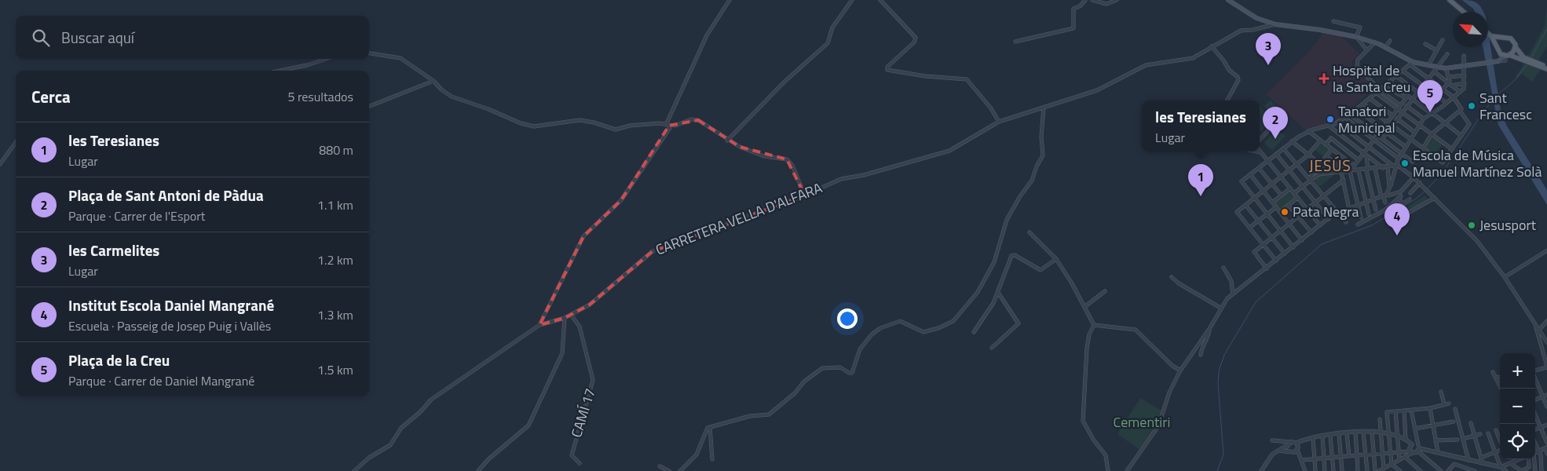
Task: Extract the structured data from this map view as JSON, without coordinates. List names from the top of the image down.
{
  "streets": {
    "street": ["CARRETERA VELLA D'ALFARA", "CAMÍ 17"]
  },
  "crossings": [
    ["CARRETERA VELLA D'ALFARA", "CAMÍ 17"]
  ],
  "districts": ["JESÚS"],
  "parks": ["Cementiri"],
  "places": {
    "health": ["Hospital de la Santa Creu"],
    "other": [
      "Sant Francesc",
      "Tanatori Municipal",
      "Escola de Música Manuel Martínez Solà",
      "Pata Negra",
      "Jesusport"
    ]
  },
  "north": "top left",
  "page": {
    "search": "Buscar aquí",
    "pins": [
      "3",
      "5",
      "2",
      "1",
      "4"
    ],
    "heading": ["Cerca", "5 resultados"],
    "popup": ["les Teresianes", "Lugar"],
    "list": [
      {
        "mark": "1",
        "name": "les Teresianes",
        "note": "Lugar",
        "value": "880 m"
      },
      {
        "mark": "2",
        "name": "Plaça de Sant Antoni de Pàdua",
        "note": "Parque · Carrer de l'Esport",
        "value": "1.1 km"
      },
      {
        "mark": "3",
        "name": "les Carmelites",
        "note": "Lugar",
        "value": "1.2 km"
      },
      {
        "mark": "4",
        "name": "Institut Escola Daniel Mangrané",
        "note": "Escuela · Passeig de Josep Puig i Vallès",
        "value": "1.3 km"
      },
      {
        "mark": "5",
        "name": "Plaça de la Creu",
        "note": "Parque · Carrer de Daniel Mangrané",
        "value": "1.5 km"
      }
    ],
    "map_buttons": ["+", "−"]
  }
}
